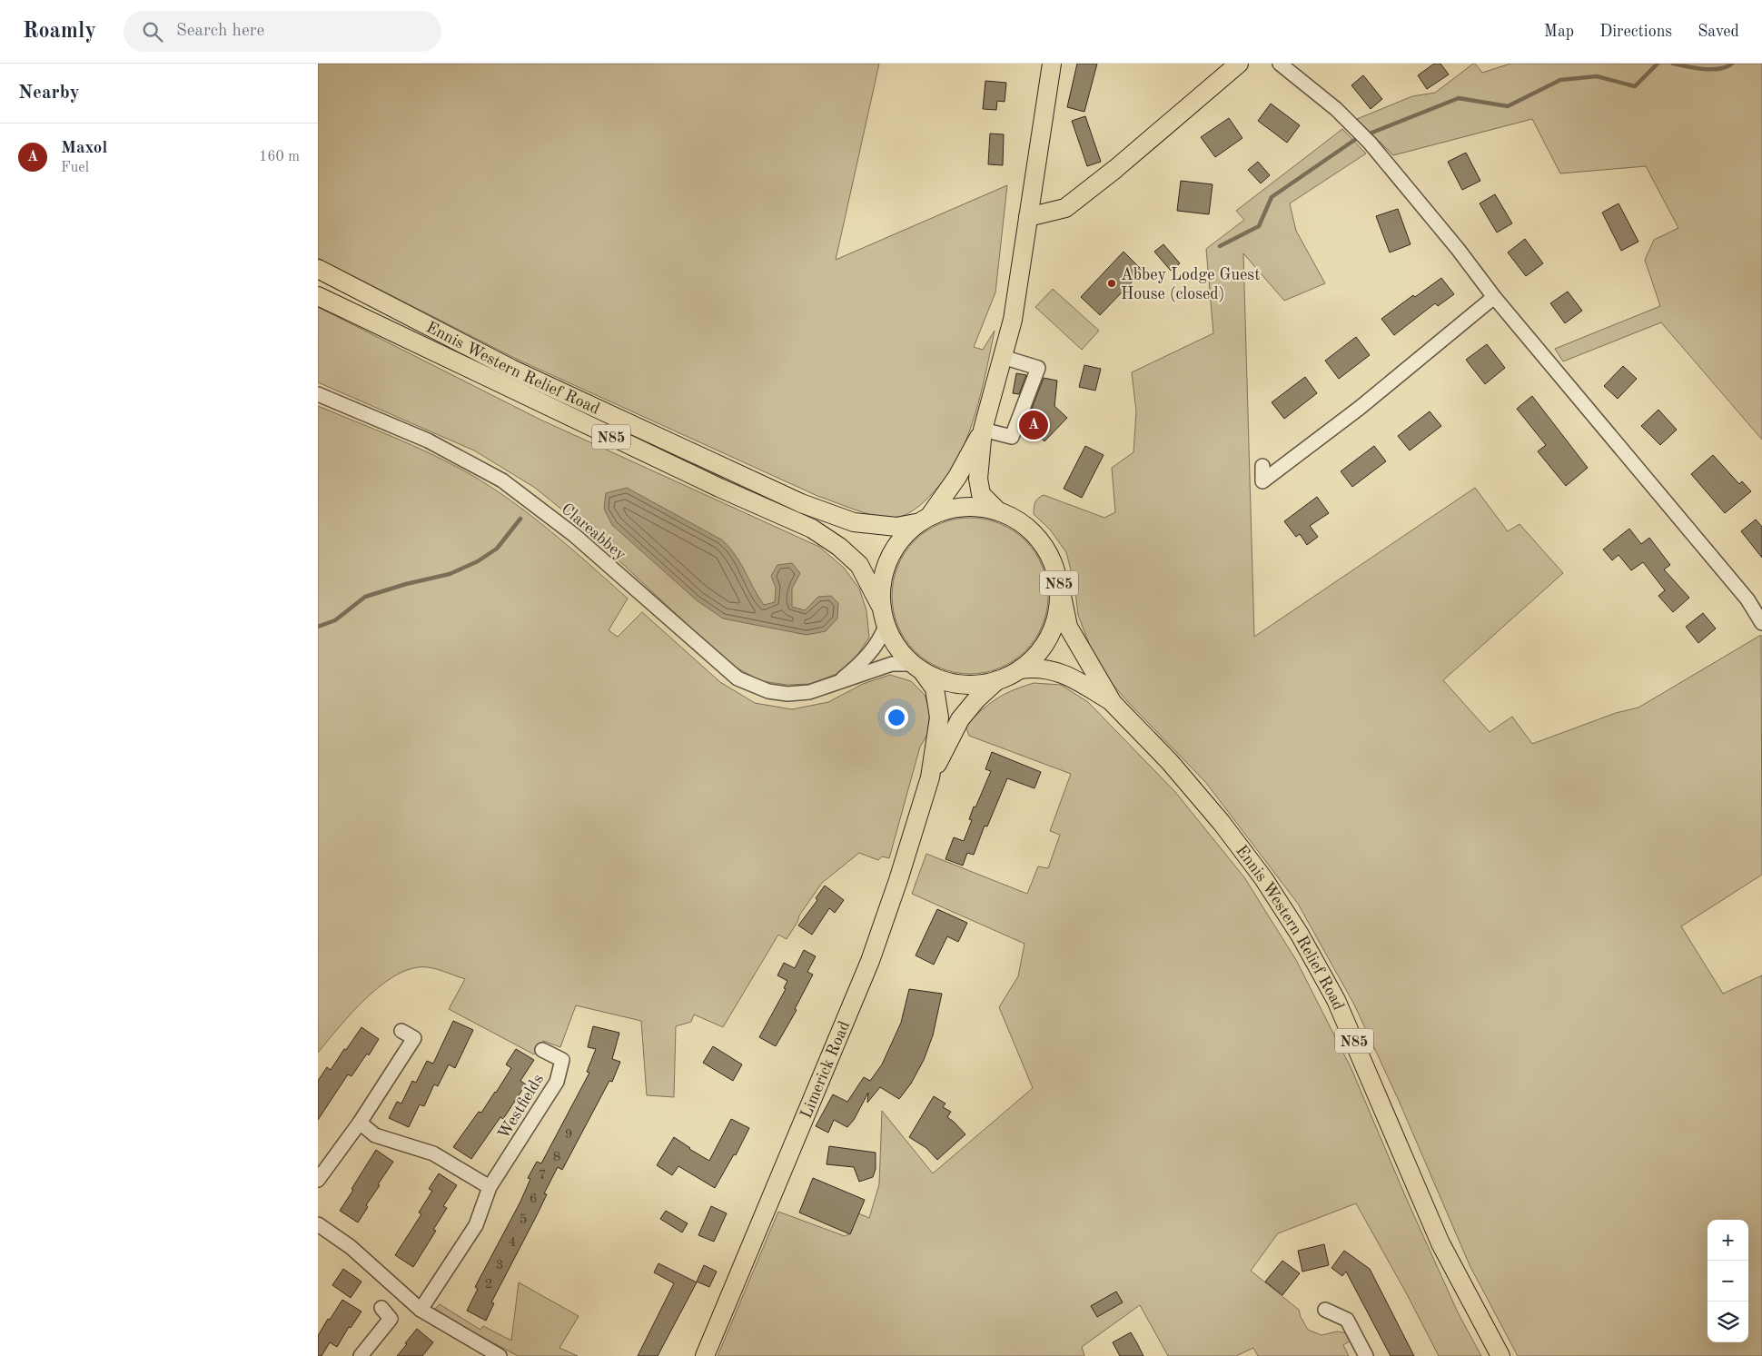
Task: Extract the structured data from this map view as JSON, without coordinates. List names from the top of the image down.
{
  "streets": {
    "main road": ["Ennis Western Relief Road", "N85", "Limerick Road"],
    "street": ["Clareabbey", "Westfields"]
  },
  "crossings": [
    ["Ennis Western Relief Road", "N85"],
    ["N85", "Clareabbey"]
  ],
  "places": ["Abbey Lodge Guest House (closed)"],
  "house_numbers": [
    "9",
    "8",
    "7",
    "6",
    "5",
    "4",
    "3",
    "2"
  ],
  "page": {
    "header": "Roamly",
    "search": "Search here",
    "nav": ["Map", "Directions", "Saved"],
    "heading": "Nearby",
    "list": [
      {
        "mark": "A",
        "name": "Maxol",
        "note": "Fuel",
        "value": "160 m"
      }
    ],
    "pins": "A",
    "map_buttons": ["+", "−"]
  }
}
